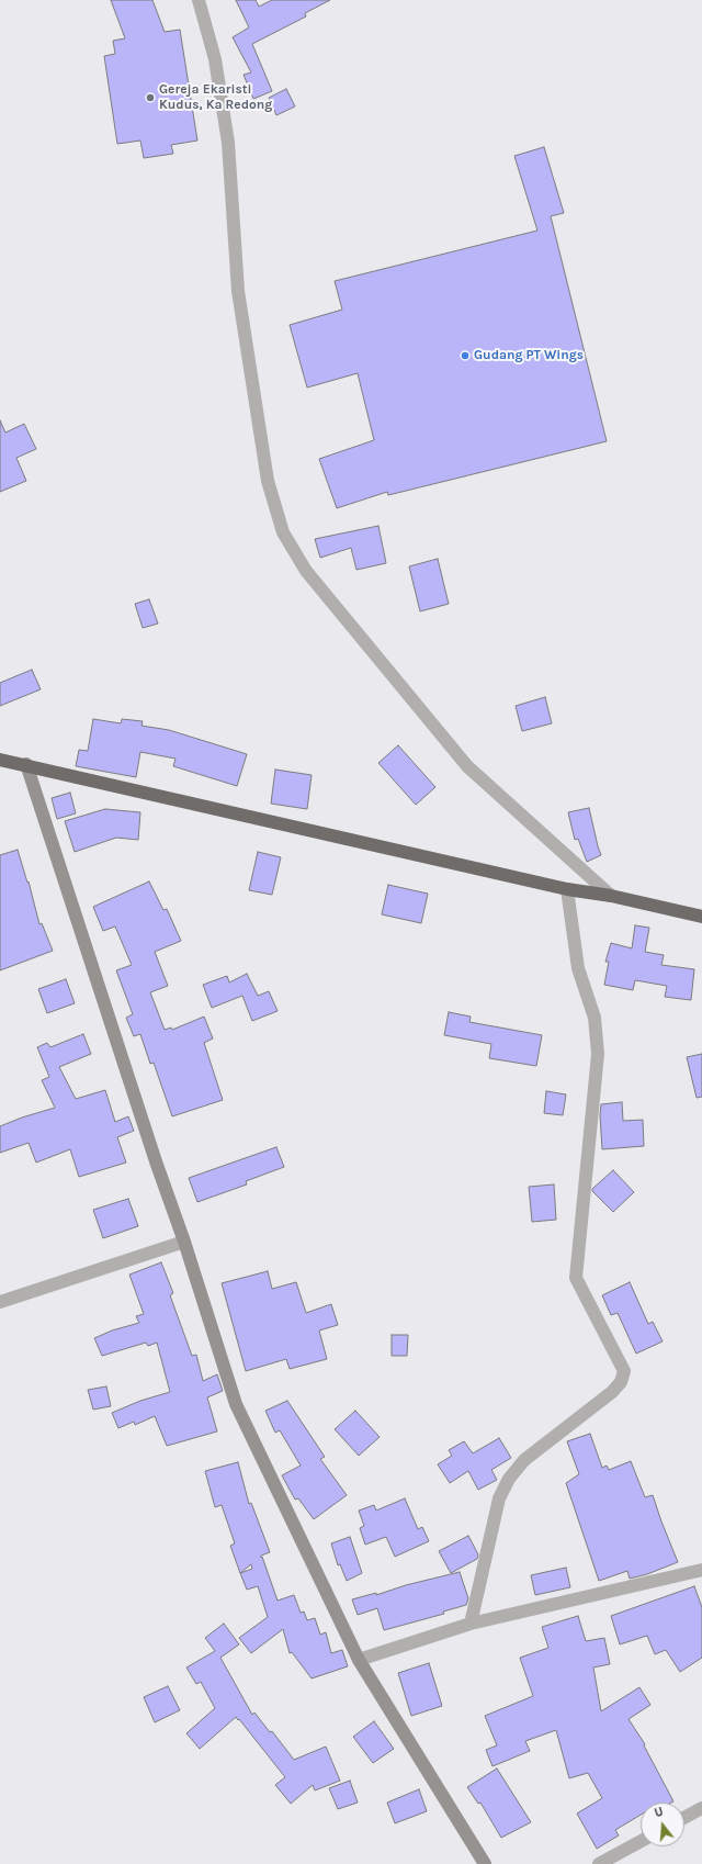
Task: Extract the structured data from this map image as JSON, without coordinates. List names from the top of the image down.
{
  "places": ["Gereja Ekaristi Kudus, Ka Redong", "Gudang PT Wings"],
  "north": "top"
}
